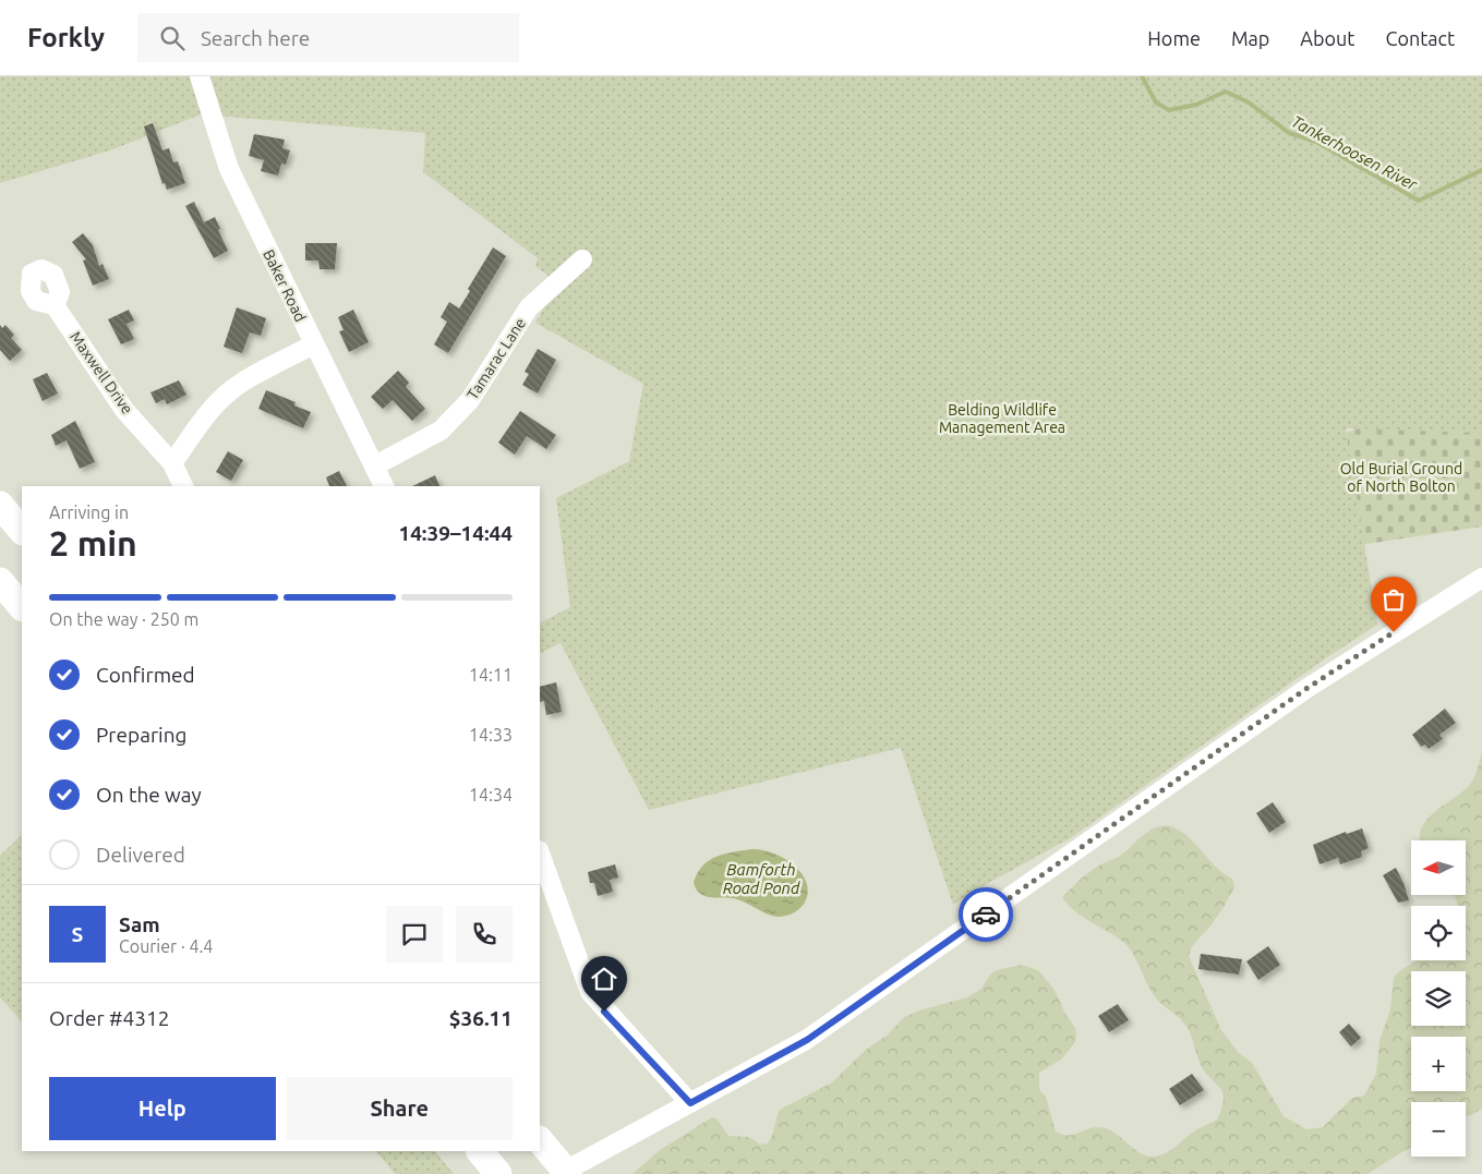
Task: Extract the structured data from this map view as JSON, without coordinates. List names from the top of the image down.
{
  "streets": {
    "street": ["Baker Road", "Tamarac Lane", "Maxwell Drive"]
  },
  "crossings": [
    ["Baker Road", "Tamarac Lane"]
  ],
  "water": ["Tankerhoosen River", "Bamforth Road Pond"],
  "parks": ["Belding Wildlife Management Area", "Old Burial Ground of North Bolton"],
  "north": "left",
  "page": {
    "header": "Forkly",
    "search": "Search here",
    "nav": [
      "Home",
      "Map",
      "About",
      "Contact"
    ],
    "heading": ["2 min", "Arriving in", "14:39–14:44"],
    "panel": [
      "Sam",
      "Courier · 4.4",
      "Order #4312",
      "$36.11"
    ],
    "bar": "On the way · 250 m",
    "list": [
      ["Confirmed", "14:11"],
      ["Preparing", "14:33"],
      ["On the way", "14:34"],
      "Delivered"
    ],
    "map_buttons": ["+", "−"],
    "round": "S",
    "buttons": ["Help", "Share"]
  }
}
